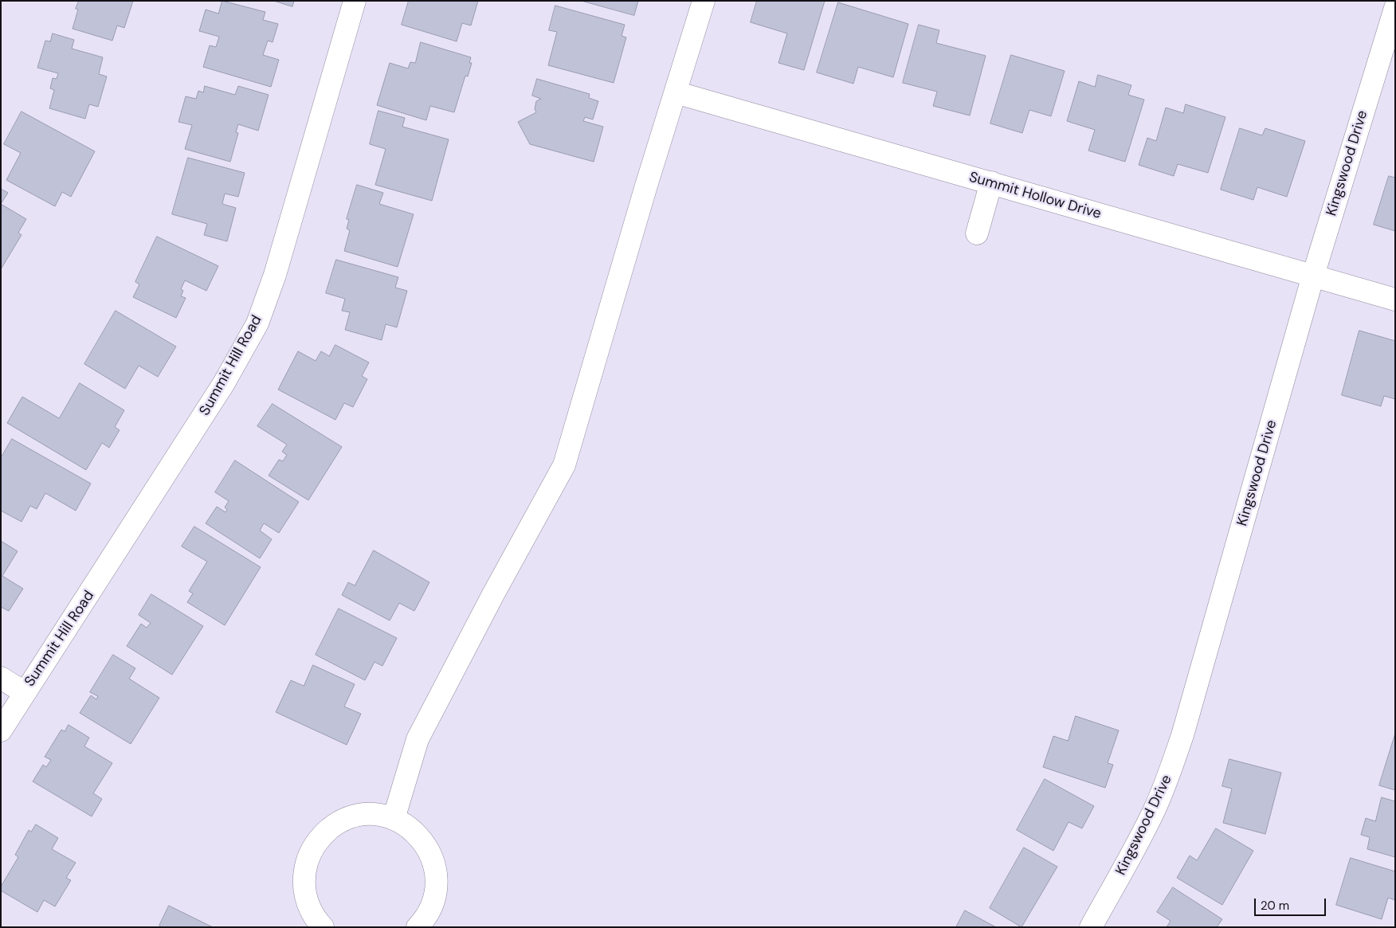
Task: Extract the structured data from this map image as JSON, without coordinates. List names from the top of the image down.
{
  "streets": {
    "street": ["Kingswood Drive", "Summit Hollow Drive", "Summit Hill Road"]
  },
  "crossings": [
    ["Kingswood Drive", "Summit Hollow Drive"]
  ],
  "scale_bar": "20 m"
}
